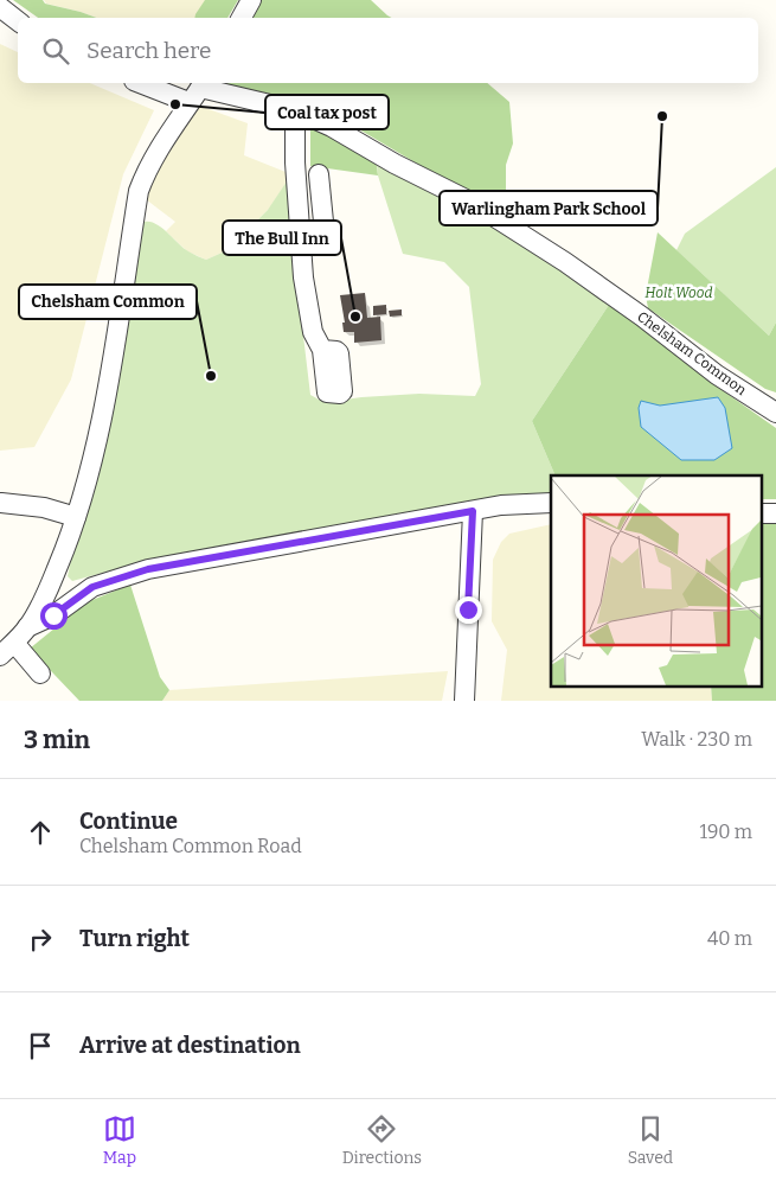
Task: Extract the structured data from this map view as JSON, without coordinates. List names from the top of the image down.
{
  "streets": {
    "street": ["Chelsham Common"]
  },
  "parks": ["Holt Wood"],
  "places": [
    "Coal tax post",
    "Warlingham Park School",
    "The Bull Inn",
    "Chelsham Common"
  ],
  "page": {
    "search": "Search here",
    "heading": ["3 min", "Walk · 230 m"],
    "list": [
      ["Continue", "Chelsham Common Road", "190 m"],
      ["Turn right", "40 m"],
      "Arrive at destination"
    ],
    "nav": ["Map", "Directions", "Saved"]
  }
}
